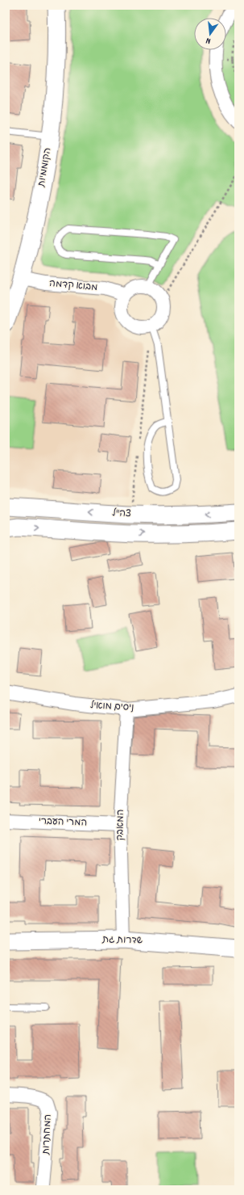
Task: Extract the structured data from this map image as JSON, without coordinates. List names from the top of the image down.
{
  "streets": {
    "street": [
      "הקוממיות",
      "מבוא קדמה",
      "צה\"ל",
      "ניסים מואיל",
      "המרי העברי",
      "המאבק",
      "שדרות גת",
      "המחתרות"
    ]
  },
  "crossings": [
    ["הקוממיות", "מבוא קדמה"],
    ["ניסים מואיל", "המאבק"],
    ["המרי העברי", "המאבק"],
    ["המאבק", "שדרות גת"]
  ],
  "north": "bottom"
}
